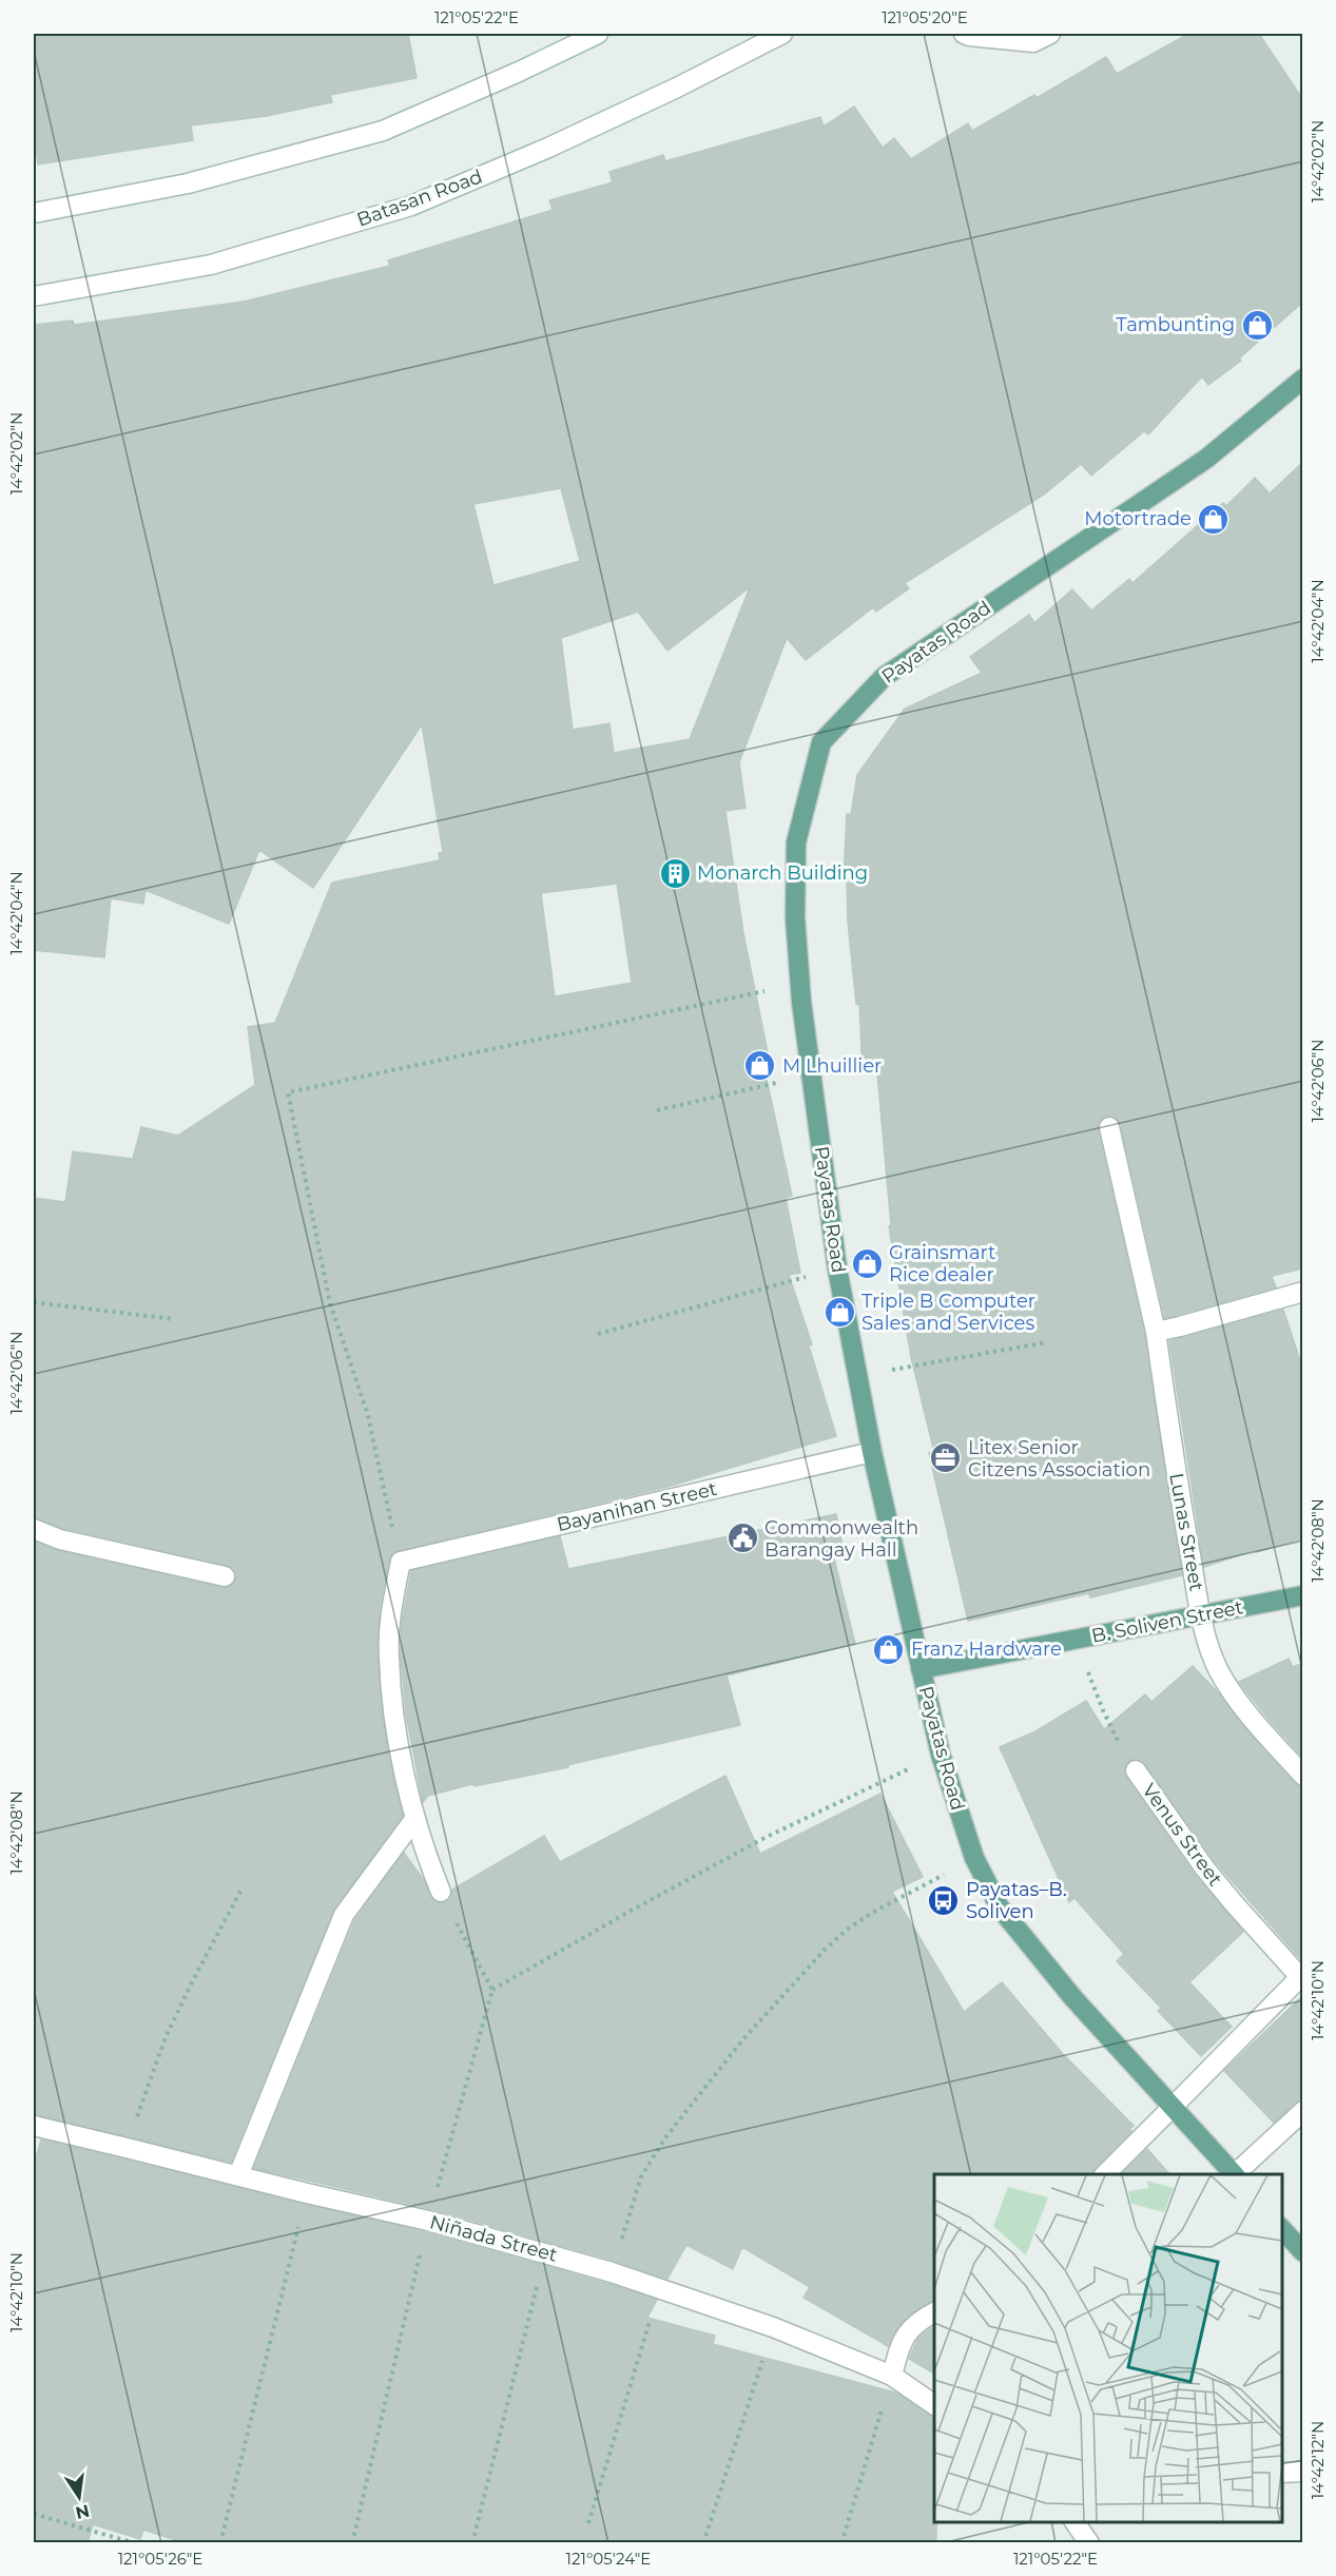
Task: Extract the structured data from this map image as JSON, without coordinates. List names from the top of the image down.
{
  "streets": {
    "main road": ["Payatas Road", "B. Soliven Street"],
    "street": [
      "Batasan Road",
      "Bayanihan Street",
      "Lunas Street",
      "Venus Street",
      "Niñada Street"
    ]
  },
  "crossings": [
    ["Payatas Road", "Bayanihan Street"],
    ["Payatas Road", "B. Soliven Street"],
    ["Lunas Street", "B. Soliven Street"]
  ],
  "places": {
    "shop": [
      "Tambunting",
      "Motortrade",
      "M Lhuillier",
      "Grainsmart Rice dealer",
      "Triple B Computer Sales and Services",
      "Franz Hardware"
    ],
    "building": ["Monarch Building"],
    "office": ["Litex Senior Citzens Association"],
    "public building": ["Commonwealth Barangay Hall"],
    "bus stop": ["Payatas–B. Soliven"]
  },
  "north": "bottom",
  "coordinates": [
    "121°05'22\"E",
    "121°05'20\"E",
    "14°42'02\"N",
    "14°42'04\"N",
    "14°42'06\"N",
    "14°42'08\"N",
    "14°42'10\"N",
    "14°42'12\"N",
    "121°05'26\"E",
    "121°05'24\"E"
  ]
}
